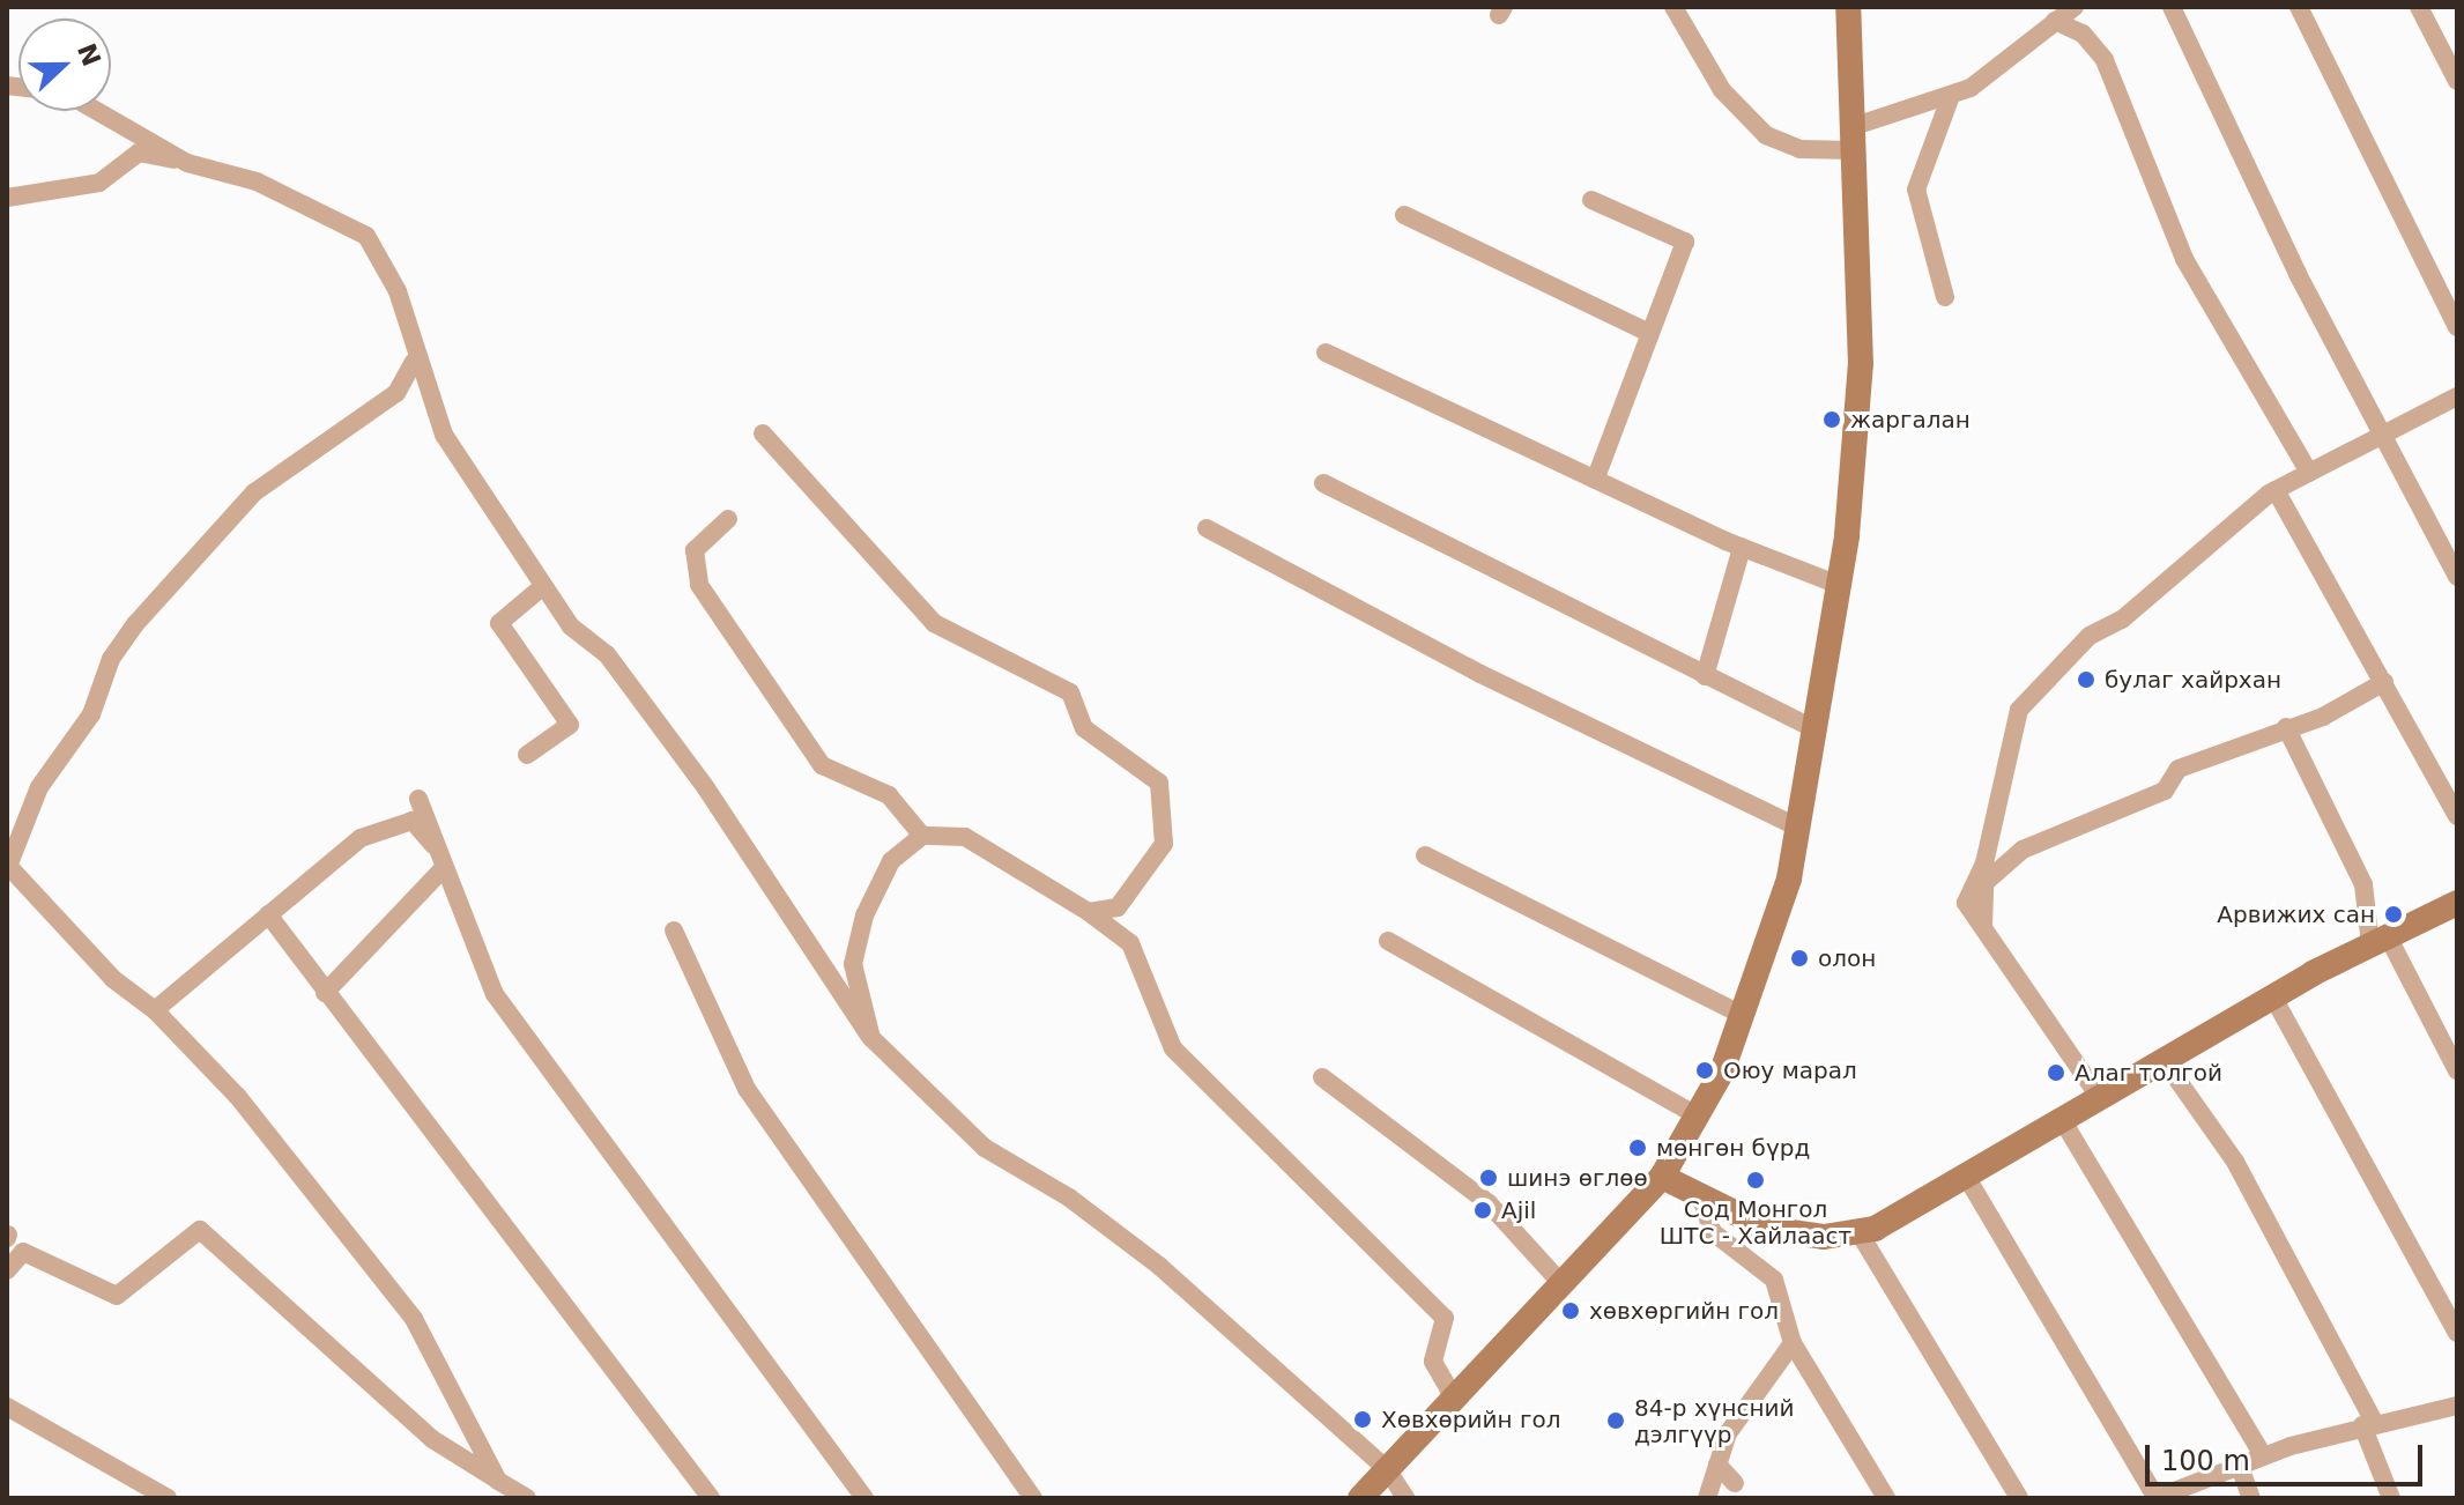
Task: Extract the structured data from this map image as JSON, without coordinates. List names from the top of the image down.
{
  "places": [
    "жаргалан",
    "булаг хайрхан",
    "Арвижих сан",
    "олон",
    "Оюу марал",
    "Алаг толгой",
    "мөнгөн бүрд",
    "шинэ өглөө",
    "Сод Монгол ШТС - Хайлааст",
    "Ajil",
    "хөвхөргийн гол",
    "Хөвхөрийн гол",
    "84-р хүнсний дэлгүүр"
  ],
  "scale_bar": "100 m",
  "north": "right"
}
